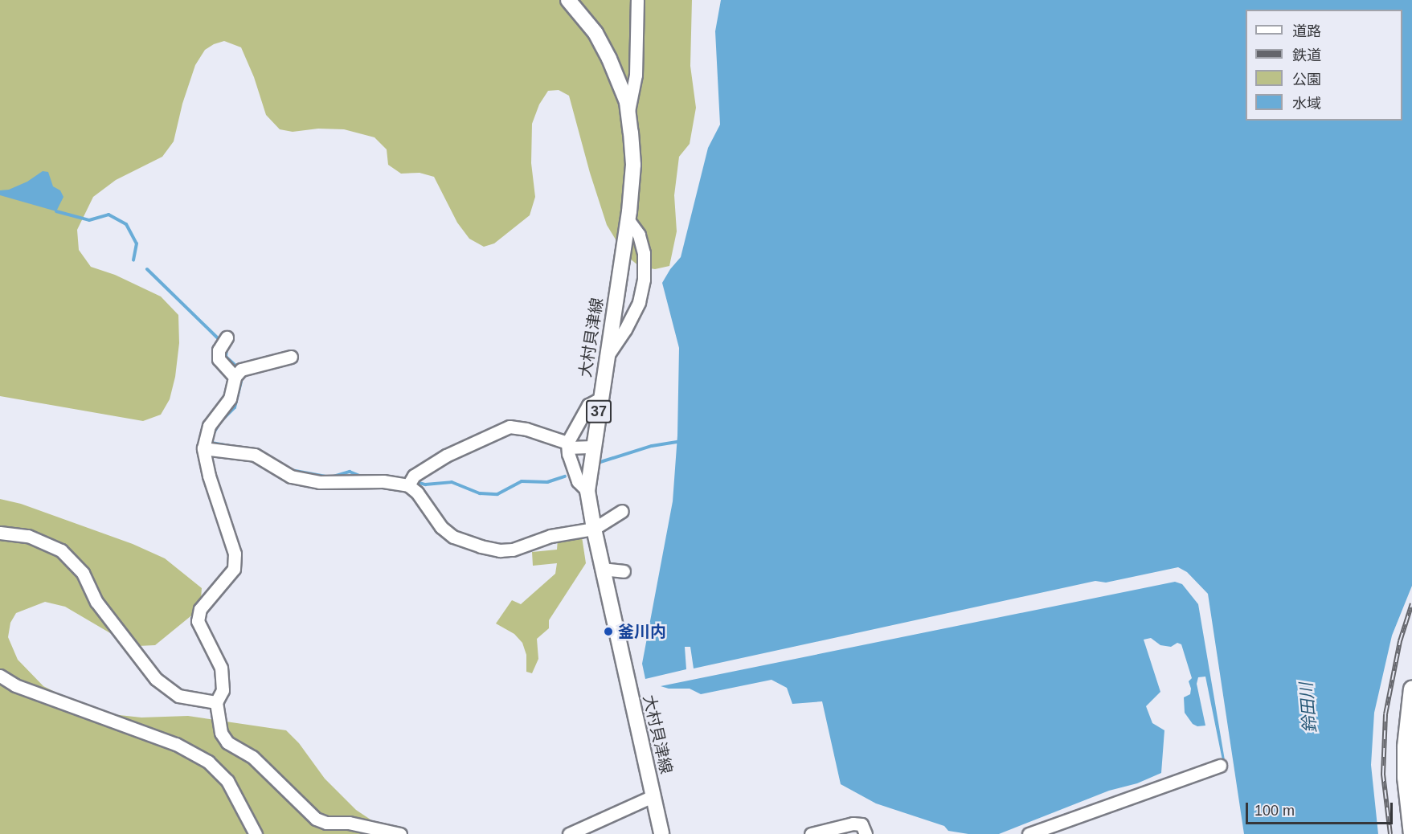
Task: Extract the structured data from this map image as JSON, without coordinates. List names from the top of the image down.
{
  "streets": {
    "main road": ["大村貝津線", "37"]
  },
  "water": ["鈴田川"],
  "places": ["釜川内"],
  "legend": [
    "道路",
    "鉄道",
    "公園",
    "水域"
  ],
  "scale_bar": "100 m"
}
